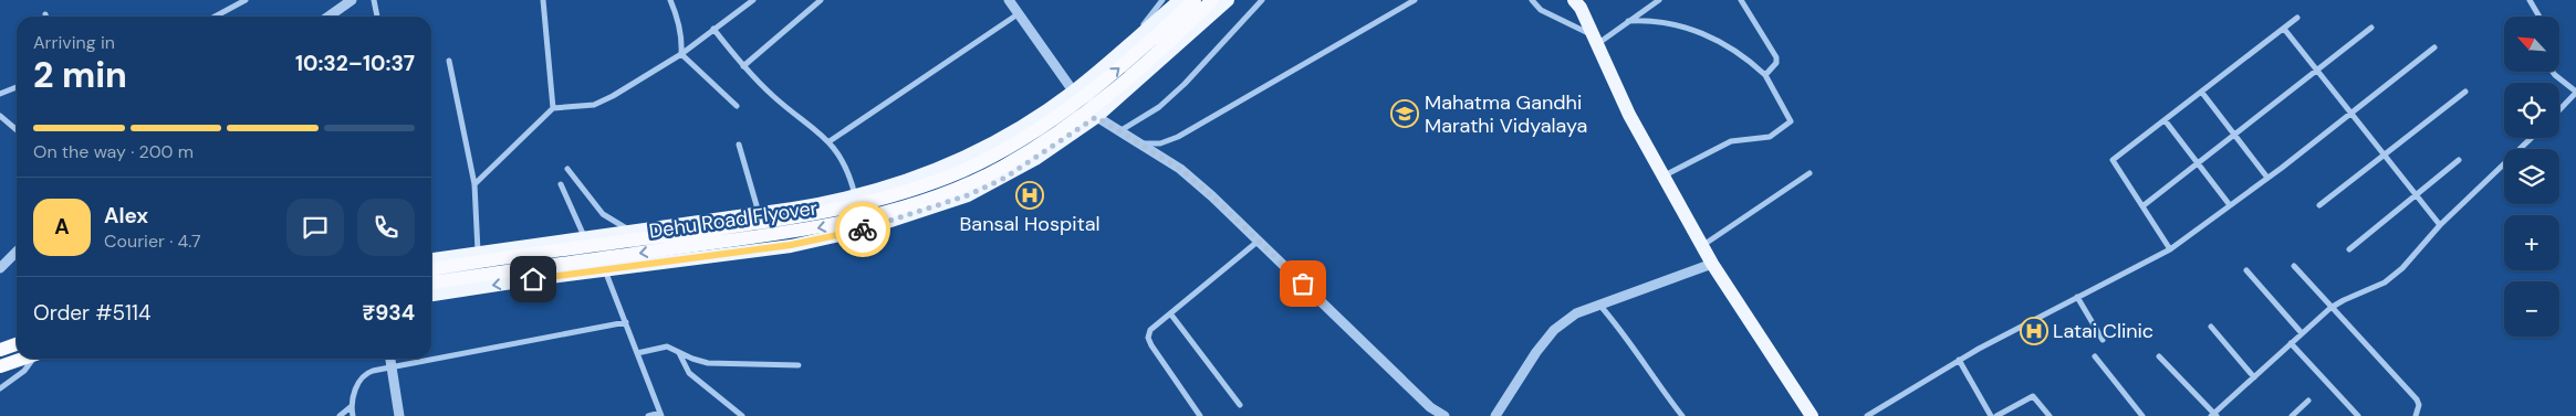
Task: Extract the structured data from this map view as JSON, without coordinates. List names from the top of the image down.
{
  "streets": {
    "highway": ["Dehu Road Flyover"]
  },
  "places": {
    "school or university": ["Mahatma Gandhi Marathi Vidyalaya"],
    "hospital": ["Bansal Hospital", "Latai Clinic"]
  },
  "north": "top left",
  "page": {
    "map_buttons": ["+", "−"],
    "heading": ["2 min", "Arriving in", "10:32–10:37"],
    "panel": [
      "Alex",
      "Courier · 4.7",
      "Order #5114",
      "₹934"
    ],
    "bar": "On the way · 200 m",
    "round": "A"
  }
}
